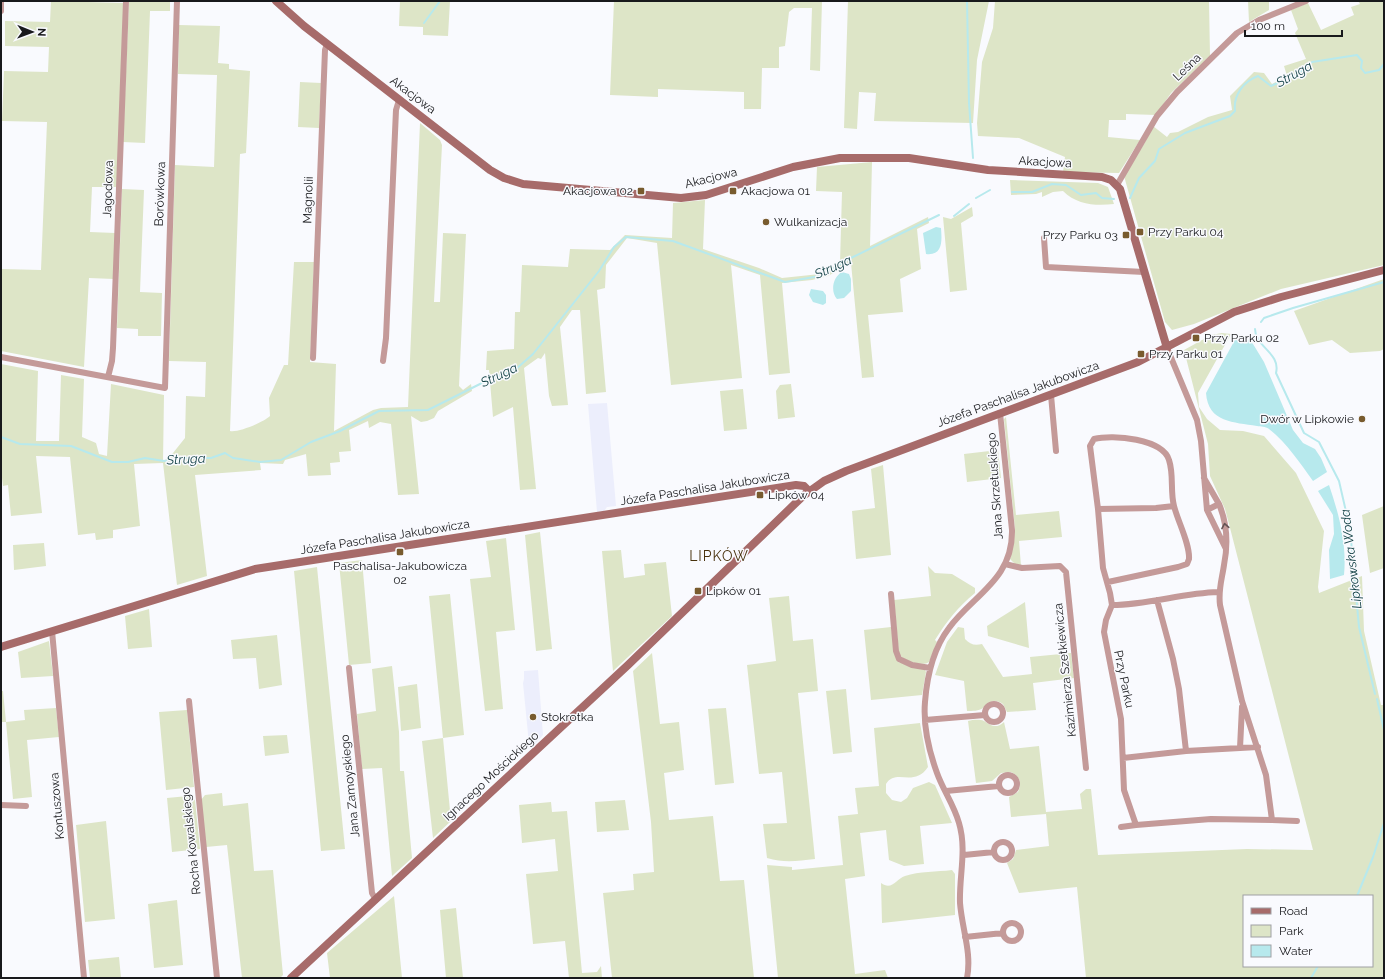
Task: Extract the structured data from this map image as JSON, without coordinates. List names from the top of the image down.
{
  "streets": {
    "street": [
      "Leśna",
      "Akacjowa",
      "Jagodowa",
      "Borówkowa",
      "Magnolii",
      "Józefa Paschalisa Jakubowicza",
      "Jana Skrzetuskiego",
      "Kazimierza Szetkiewicza",
      "Przy Parku",
      "Ignacego Mościckiego",
      "Jana Zamoyskiego",
      "Kontuszowa",
      "Rocha Kowalskiego"
    ]
  },
  "crossings": [
    ["Leśna", "Akacjowa"],
    ["Akacjowa", "Magnolii"],
    ["Jagodowa", "Borówkowa"],
    ["Józefa Paschalisa Jakubowicza", "Jana Skrzetuskiego"],
    ["Józefa Paschalisa Jakubowicza", "Ignacego Mościckiego"],
    ["Józefa Paschalisa Jakubowicza", "Kontuszowa"],
    ["Jana Skrzetuskiego", "Kazimierza Szetkiewicza"],
    ["Ignacego Mościckiego", "Jana Zamoyskiego"]
  ],
  "districts": ["LIPKÓW"],
  "water": ["Struga", "Lipkowska Woda"],
  "places": {
    "transit": [
      "Akacjowa 02",
      "Akacjowa 01",
      "Przy Parku 04",
      "Przy Parku 03",
      "Przy Parku 02",
      "Przy Parku 01",
      "Lipków 04",
      "Paschalisa-Jakubowicza 02",
      "Lipków 01"
    ],
    "other": ["Wulkanizacja", "Dwór w Lipkowie", "Stokrotka"]
  },
  "legend": ["Road", "Park", "Water"],
  "scale_bar": "100 m",
  "north": "right"
}
